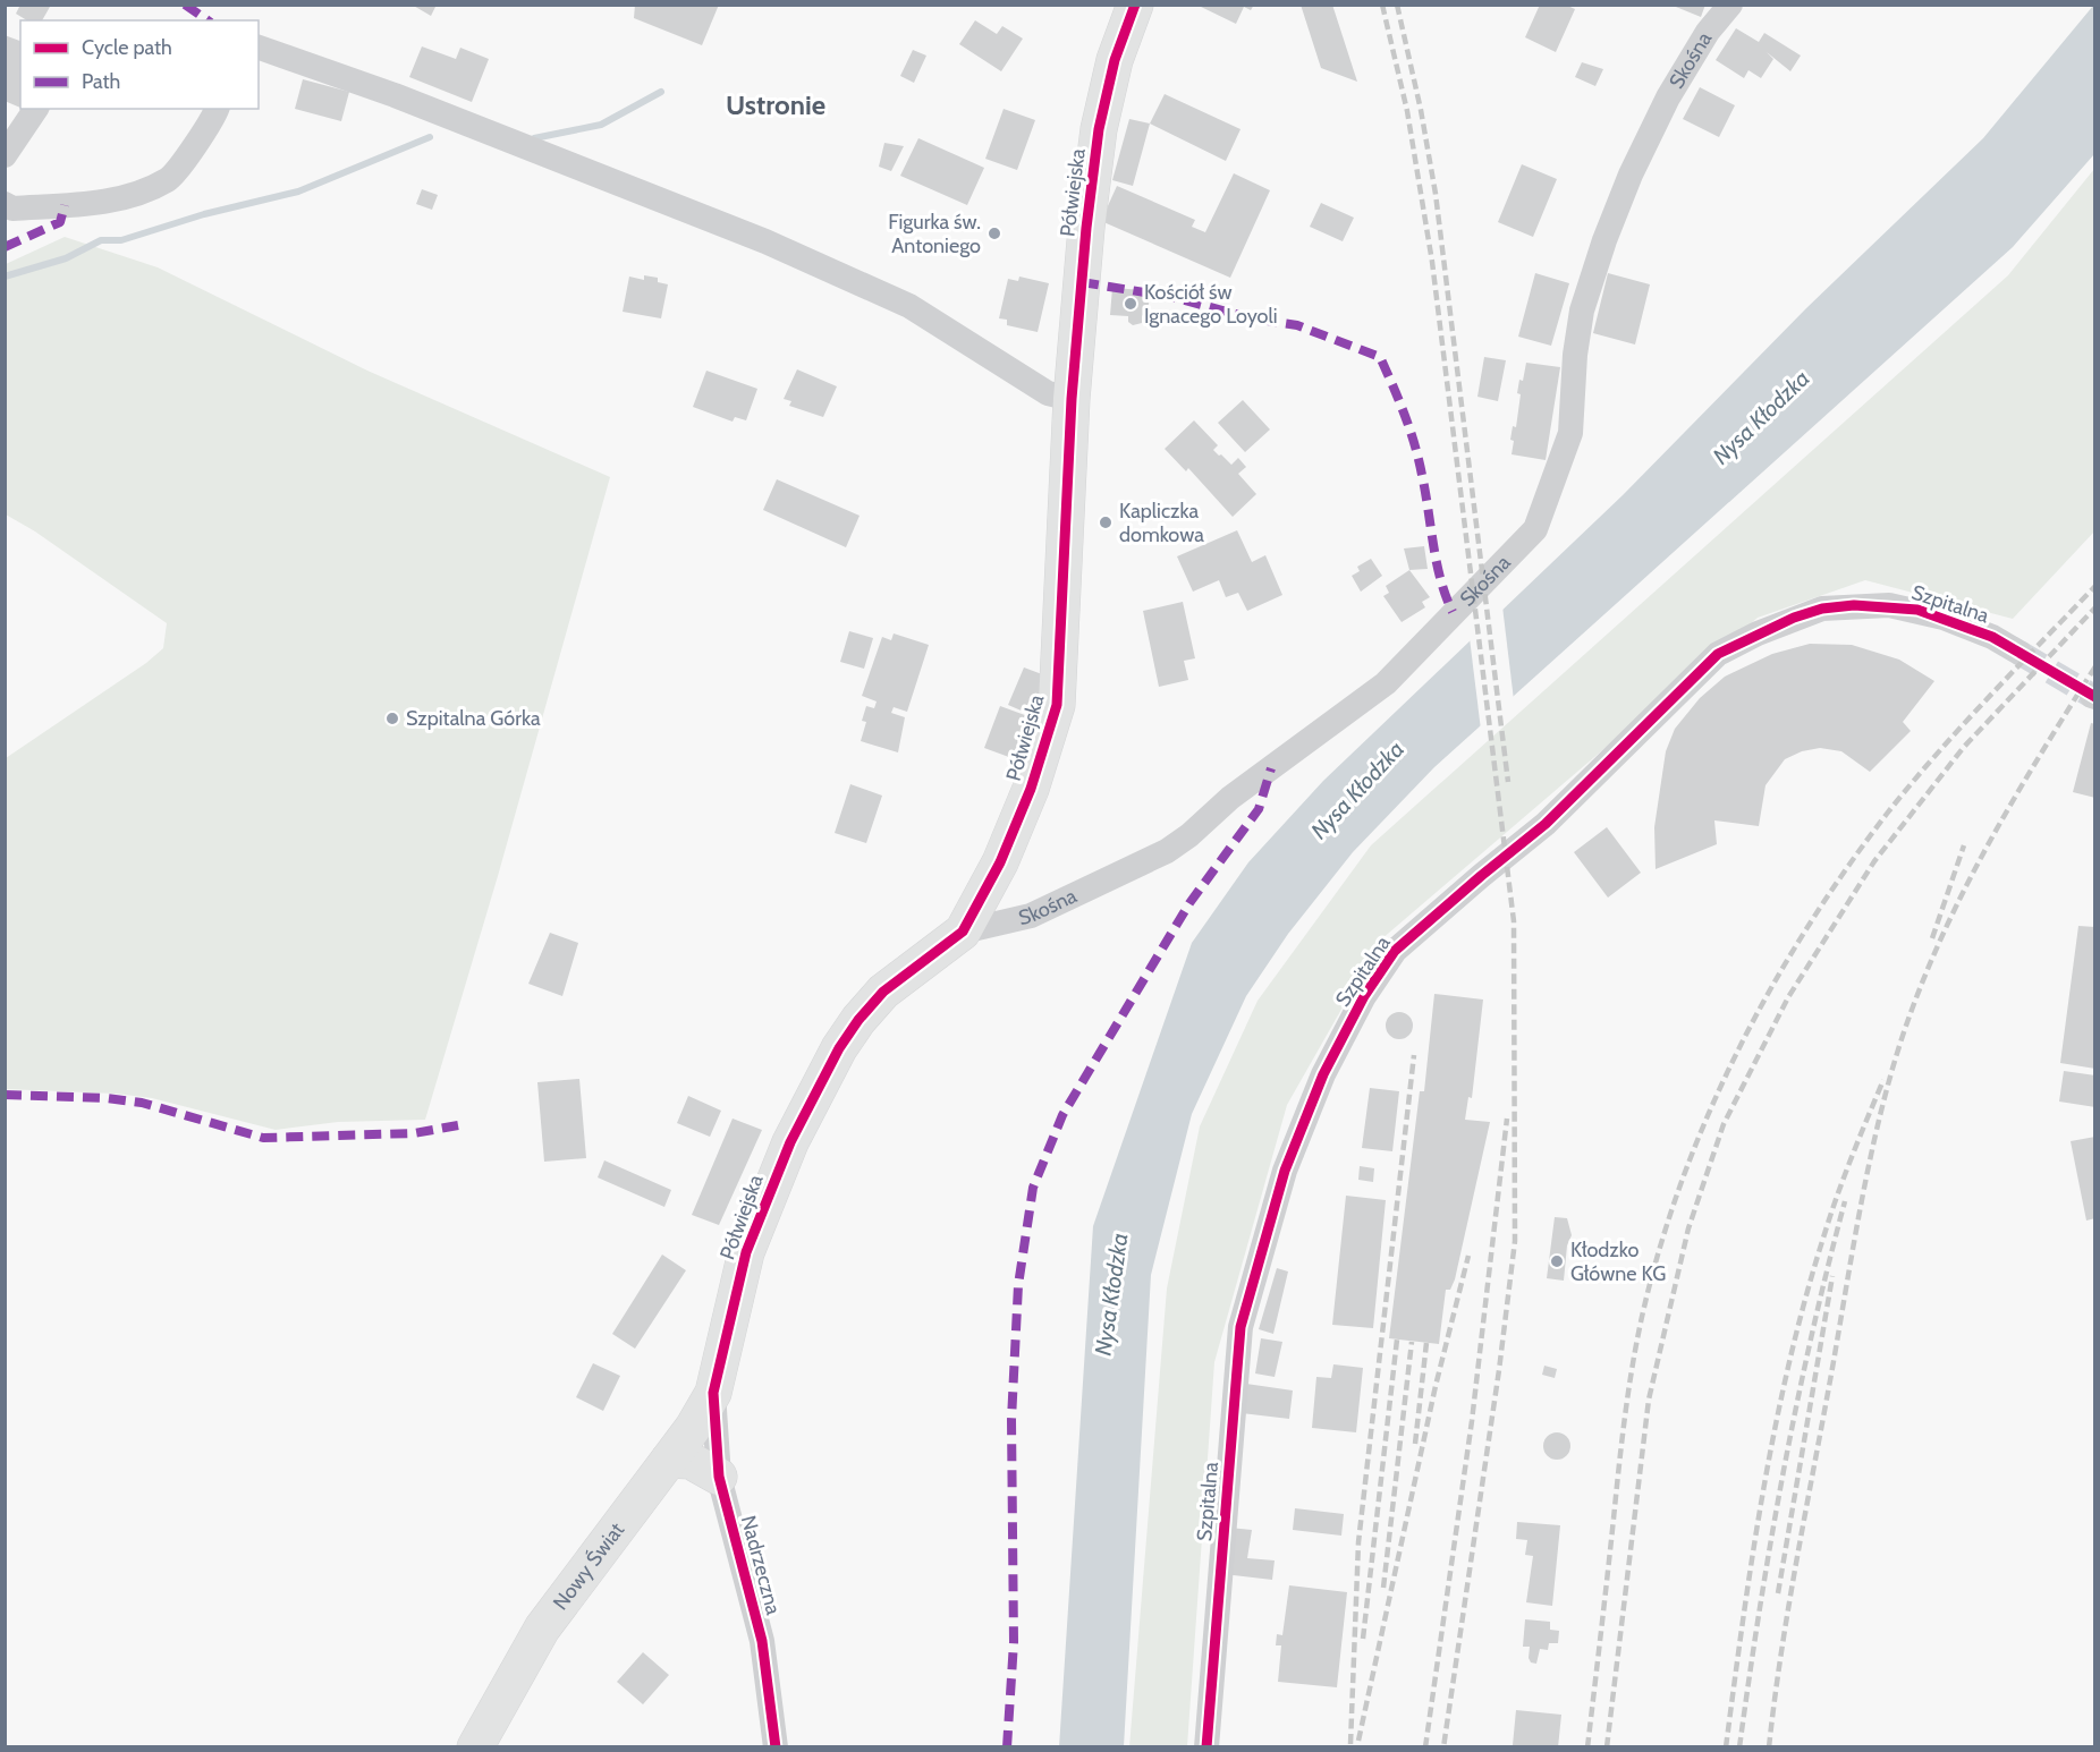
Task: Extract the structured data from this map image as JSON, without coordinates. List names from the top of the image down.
{
  "streets": {
    "street": [
      "Skośna",
      "Półwiejska",
      "Szpitalna",
      "Nadrzeczna",
      "Nowy Świat"
    ]
  },
  "crossings": [
    ["Skośna", "Półwiejska"],
    ["Półwiejska", "Nadrzeczna"],
    ["Półwiejska", "Nowy Świat"],
    ["Nadrzeczna", "Nowy Świat"]
  ],
  "districts": ["Ustronie"],
  "water": ["Nysa Kłodzka"],
  "places": [
    "Figurka św. Antoniego",
    "Kościół św Ignacego Loyoli",
    "Kapliczka domkowa",
    "Szpitalna Górka",
    "Kłodzko Główne KG"
  ],
  "legend": ["Cycle path", "Path"]
}
